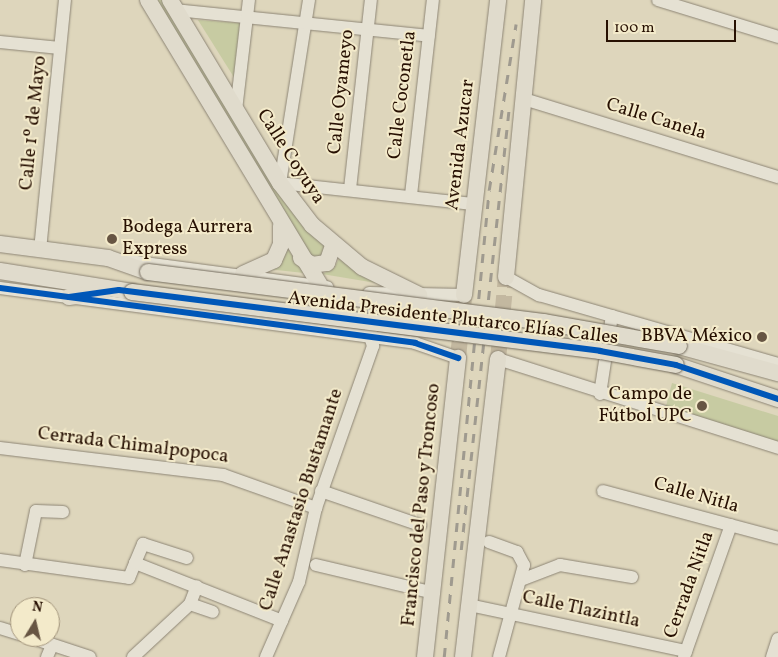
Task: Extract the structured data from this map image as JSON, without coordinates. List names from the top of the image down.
{
  "streets": {
    "main road": [
      "Avenida Azucar",
      "Calle Coyuya",
      "Avenida Presidente Plutarco Elías Calles",
      "Francisco del Paso y Troncoso"
    ],
    "street": [
      "Calle Oyameyo",
      "Calle Coconetla",
      "Calle Canela",
      "Calle 1º de Mayo",
      "Cerrada Chimalpopoca",
      "Calle Nitla",
      "Calle Anastasio Bustamante",
      "Cerrada Nitla",
      "Calle Tlazintla"
    ]
  },
  "crossings": [
    ["Calle 1º de Mayo", "Avenida Presidente Plutarco Elías Calles"],
    ["Avenida Azucar", "Avenida Presidente Plutarco Elías Calles"],
    ["Calle Coyuya", "Avenida Presidente Plutarco Elías Calles"],
    ["Avenida Presidente Plutarco Elías Calles", "Calle Anastasio Bustamante"],
    ["Avenida Presidente Plutarco Elías Calles", "Francisco del Paso y Troncoso"],
    ["Cerrada Chimalpopoca", "Calle Anastasio Bustamante"],
    ["Calle Nitla", "Cerrada Nitla"],
    ["Cerrada Nitla", "Calle Tlazintla"]
  ],
  "places": ["Bodega Aurrera Express", "BBVA México", "Campo de Fútbol UPC"],
  "scale_bar": "100 m",
  "north": "top"
}
